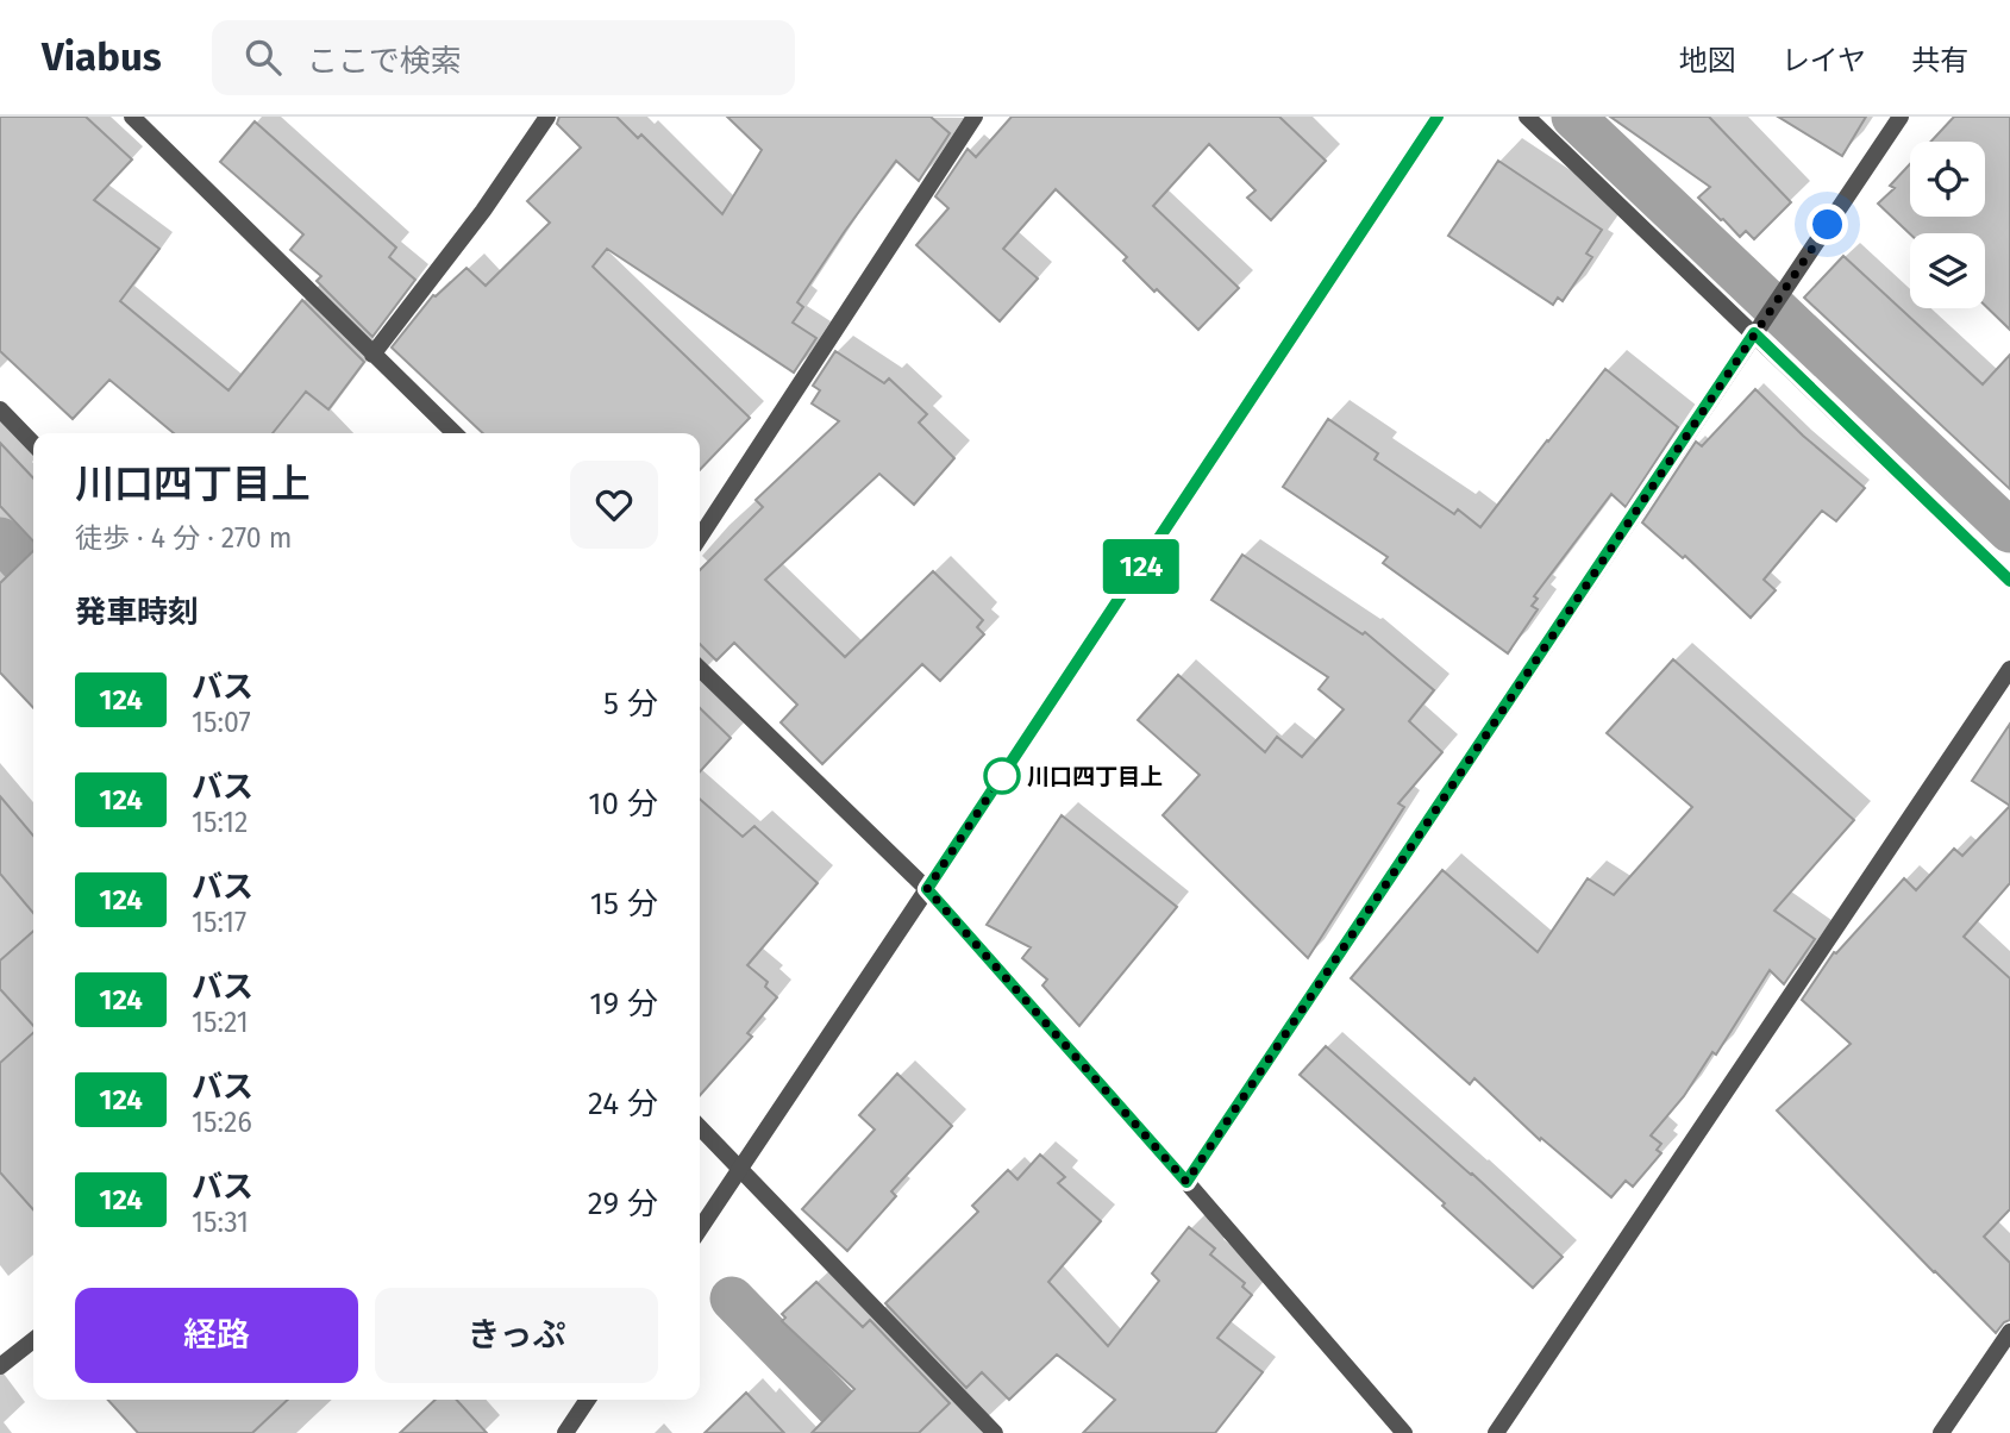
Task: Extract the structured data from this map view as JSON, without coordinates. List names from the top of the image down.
{
  "places": ["川口四丁目上"],
  "lines": ["bus line 124"],
  "page": {
    "header": "Viabus",
    "search": "ここで検索",
    "nav": ["地図", "レイヤ", "共有"],
    "on_map": "124",
    "heading": [
      ["川口四丁目上", "徒歩 · 4 分 · 270 m"],
      "発車時刻"
    ],
    "list": [
      {
        "mark": "124",
        "name": "バス",
        "note": "15:07",
        "value": "5 分"
      },
      {
        "mark": "124",
        "name": "バス",
        "note": "15:12",
        "value": "10 分"
      },
      {
        "mark": "124",
        "name": "バス",
        "note": "15:17",
        "value": "15 分"
      },
      {
        "mark": "124",
        "name": "バス",
        "note": "15:21",
        "value": "19 分"
      },
      {
        "mark": "124",
        "name": "バス",
        "note": "15:26",
        "value": "24 分"
      },
      {
        "mark": "124",
        "name": "バス",
        "note": "15:31",
        "value": "29 分"
      }
    ],
    "buttons": ["経路", "きっぷ"]
  }
}
